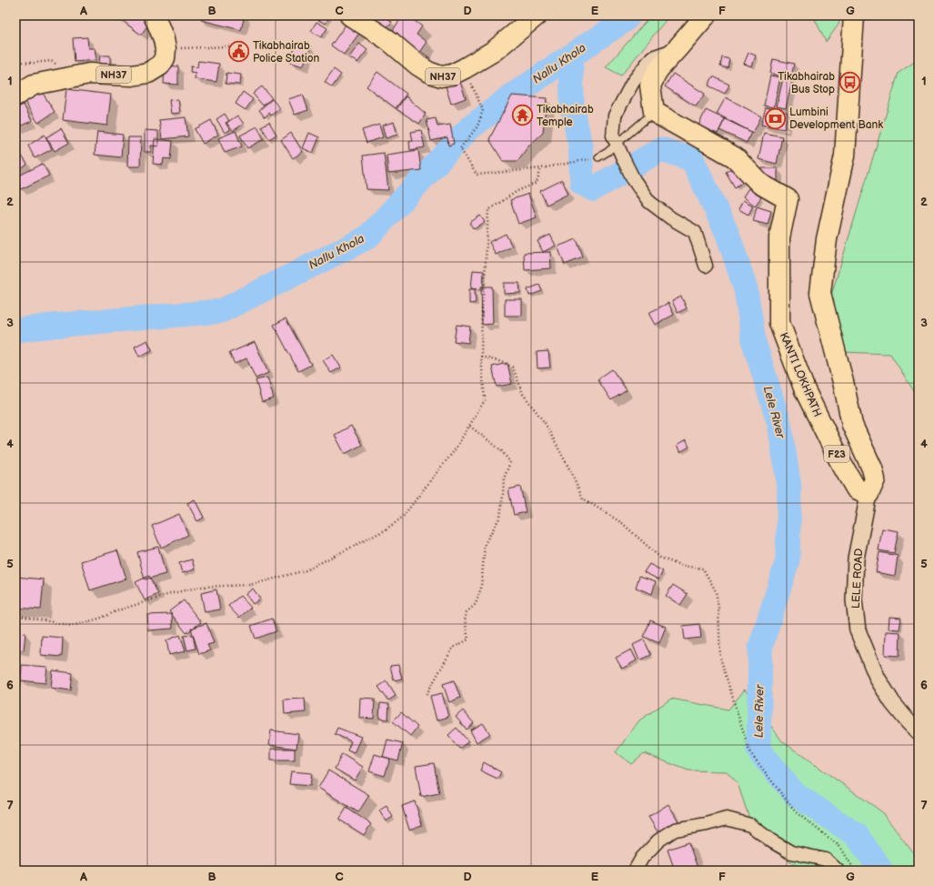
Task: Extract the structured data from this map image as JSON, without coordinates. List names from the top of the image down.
{
  "streets": {
    "main road": ["NH37", "KANTI LOKHPATH", "F23"],
    "street": ["LELE ROAD"]
  },
  "crossings": [
    ["KANTI LOKHPATH", "F23"],
    ["KANTI LOKHPATH", "LELE ROAD"],
    ["F23", "LELE ROAD"]
  ],
  "water": ["Nallu Khola", "Lele River"],
  "places": {
    "public building": ["Tikabhairab Police Station"],
    "bus stop": ["Tikabhairab Bus Stop"],
    "temple": ["Tikabhairab Temple"],
    "bank": ["Lumbini Development Bank"]
  },
  "grid": {
    "columns": [
      "A",
      "B",
      "C",
      "D",
      "E",
      "F",
      "G"
    ],
    "rows": [
      "1",
      "2",
      "3",
      "4",
      "5",
      "6",
      "7"
    ]
  }
}
